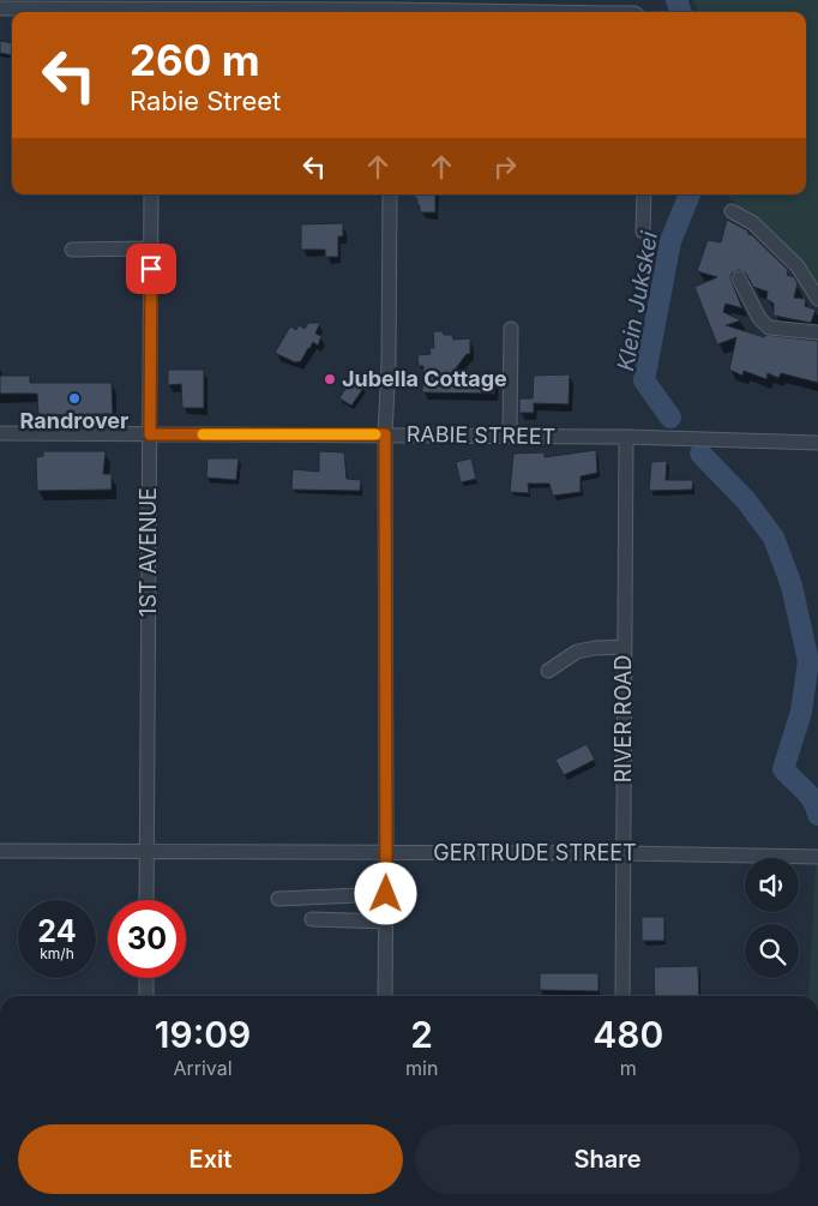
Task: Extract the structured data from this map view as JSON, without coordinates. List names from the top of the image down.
{
  "streets": {
    "street": [
      "RABIE STREET",
      "1ST AVENUE",
      "RIVER ROAD",
      "GERTRUDE STREET"
    ]
  },
  "crossings": [
    ["RABIE STREET", "1ST AVENUE"],
    ["RABIE STREET", "RIVER ROAD"],
    ["1ST AVENUE", "GERTRUDE STREET"],
    ["RIVER ROAD", "GERTRUDE STREET"]
  ],
  "water": ["Klein Jukskei"],
  "places": ["Jubella Cottage", "Randrover"],
  "page": {
    "turn": ["260 m", "Rabie Street"],
    "speed": "24 km/h",
    "limit": "30",
    "eta": [
      "19:09",
      "Arrival",
      "2",
      "min",
      "480",
      "m"
    ],
    "buttons": ["Exit", "Share"]
  }
}
